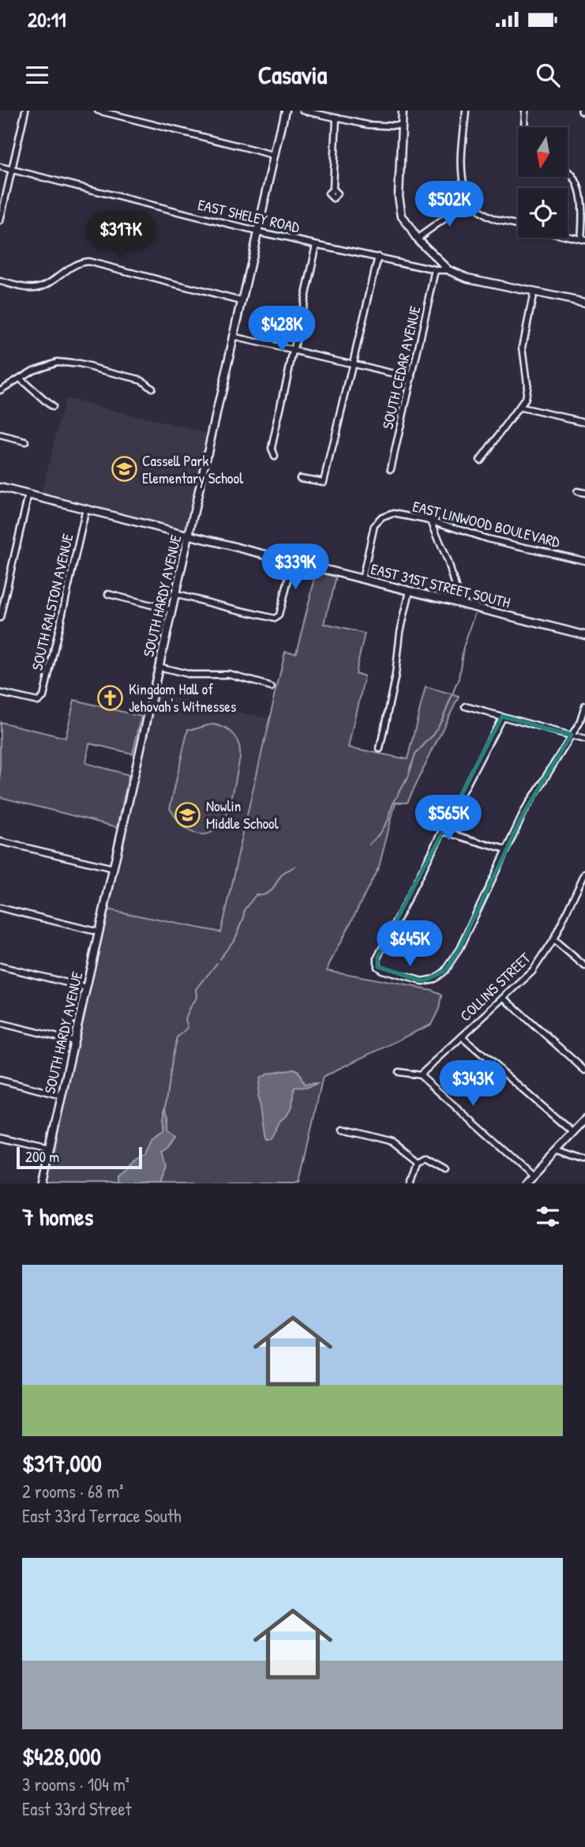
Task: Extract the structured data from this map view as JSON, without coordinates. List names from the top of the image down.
{
  "streets": {
    "street": [
      "EAST SHELEY ROAD",
      "SOUTH CEDAR AVENUE",
      "EAST LINWOOD BOULEVARD",
      "EAST 31ST STREET SOUTH",
      "SOUTH HARDY AVENUE",
      "SOUTH RALSTON AVENUE",
      "COLLINS STREET"
    ]
  },
  "crossings": [
    ["EAST SHELEY ROAD", "SOUTH CEDAR AVENUE"],
    ["EAST SHELEY ROAD", "SOUTH HARDY AVENUE"],
    ["EAST LINWOOD BOULEVARD", "EAST 31ST STREET SOUTH"],
    ["EAST 31ST STREET SOUTH", "SOUTH HARDY AVENUE"],
    ["EAST 31ST STREET SOUTH", "SOUTH RALSTON AVENUE"]
  ],
  "places": {
    "school or university": ["Cassell Park Elementary School", "Nowlin Middle School"],
    "church": ["Kingdom Hall of Jehovah's Witnesses"]
  },
  "scale_bar": "200 m",
  "north": "bottom",
  "page": {
    "status": "20:11",
    "header": "Casavia",
    "price": [
      "$502K",
      "$317K",
      "$428K",
      "$339K",
      "$565K",
      "$645K",
      "$343K"
    ],
    "scale": "200 m",
    "heading": "7 homes",
    "list": [
      {
        "name": "$317,000",
        "note": "2 rooms · 68 m² · East 33rd Terrace South"
      },
      {
        "name": "$428,000",
        "note": "3 rooms · 104 m² · East 33rd Street"
      }
    ]
  }
}
